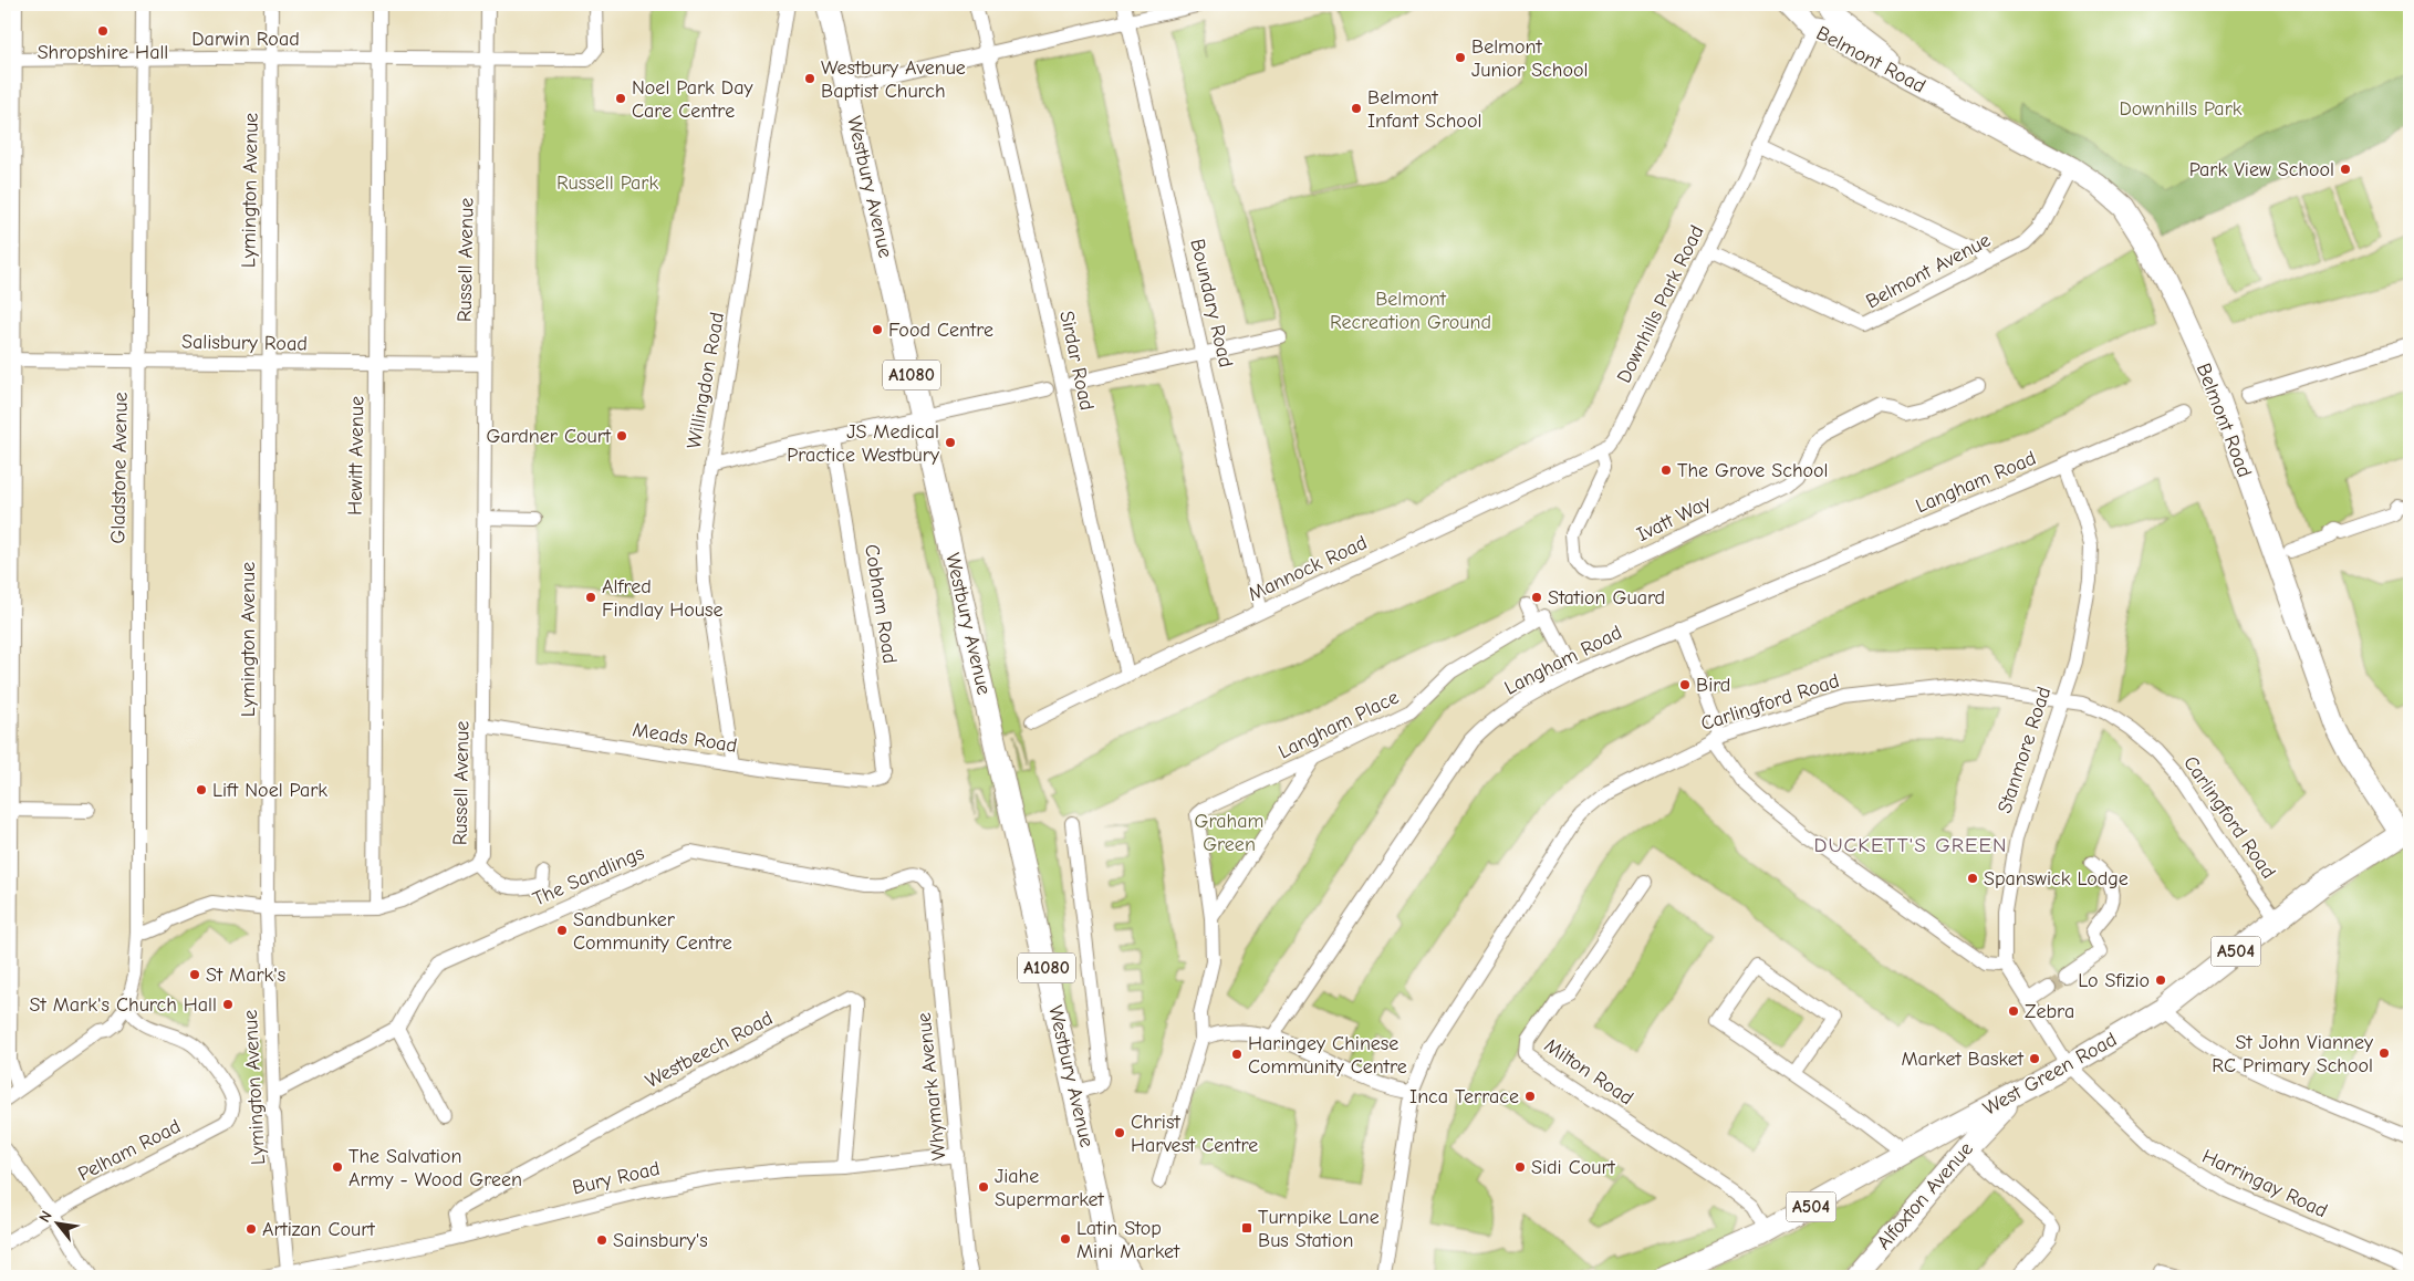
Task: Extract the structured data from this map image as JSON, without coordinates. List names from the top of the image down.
{
  "streets": {
    "main road": [
      "Belmont Road",
      "Westbury Avenue",
      "A1080",
      "A504",
      "West Green Road",
      "Alfoxton Avenue"
    ],
    "street": [
      "Darwin Road",
      "Lymington Avenue",
      "Russell Avenue",
      "Belmont Avenue",
      "Boundary Road",
      "Downhills Park Road",
      "Salisbury Road",
      "Sirdar Road",
      "Willingdon Road",
      "Hewitt Avenue",
      "Gladstone Avenue",
      "Langham Road",
      "Ivatt Way",
      "Mannock Road",
      "Cobham Road",
      "Carlingford Road",
      "Langham Place",
      "Meads Road",
      "Stanmore Road",
      "The Sandlings",
      "Westbeech Road",
      "Milton Road",
      "Whymark Avenue",
      "Pelham Road",
      "Bury Road",
      "Harringay Road"
    ]
  },
  "crossings": [
    ["Darwin Road", "Lymington Avenue"],
    ["Darwin Road", "Russell Avenue"],
    ["Darwin Road", "Hewitt Avenue"],
    ["Darwin Road", "Gladstone Avenue"],
    ["Belmont Road", "Belmont Avenue"],
    ["Belmont Road", "Downhills Park Road"],
    ["Belmont Road", "West Green Road"],
    ["Lymington Avenue", "Russell Avenue"],
    ["Lymington Avenue", "Salisbury Road"],
    ["Lymington Avenue", "Bury Road"],
    ["Russell Avenue", "Salisbury Road"],
    ["Russell Avenue", "Hewitt Avenue"],
    ["Russell Avenue", "Gladstone Avenue"],
    ["Russell Avenue", "Meads Road"],
    ["Belmont Avenue", "Downhills Park Road"],
    ["Boundary Road", "Mannock Road"],
    ["Downhills Park Road", "Ivatt Way"],
    ["Downhills Park Road", "Mannock Road"],
    ["Salisbury Road", "Hewitt Avenue"],
    ["Salisbury Road", "Gladstone Avenue"],
    ["Sirdar Road", "Mannock Road"],
    ["Willingdon Road", "Meads Road"],
    ["Gladstone Avenue", "Pelham Road"],
    ["Langham Road", "Stanmore Road"],
    ["Ivatt Way", "Mannock Road"],
    ["Cobham Road", "Meads Road"],
    ["Carlingford Road", "Stanmore Road"],
    ["Carlingford Road", "West Green Road"],
    ["The Sandlings", "Whymark Avenue"],
    ["Westbeech Road", "Bury Road"],
    ["Milton Road", "West Green Road"],
    ["West Green Road", "Harringay Road"],
    ["West Green Road", "Alfoxton Avenue"],
    ["Whymark Avenue", "Bury Road"]
  ],
  "districts": ["DUCKETT'S GREEN"],
  "parks": [
    "Downhills Park",
    "Russell Park",
    "Belmont Recreation Ground",
    "Graham Green"
  ],
  "places": {
    "other": [
      "Shropshire Hall",
      "Belmont Junior School",
      "Westbury Avenue Baptist Church",
      "Noel Park Day Care Centre",
      "Belmont Infant School",
      "Park View School",
      "Food Centre",
      "Gardner Court",
      "JS Medical Practice Westbury",
      "The Grove School",
      "Alfred Findlay House",
      "Station Guard",
      "Bird",
      "Lift Noel Park",
      "Spanswick Lodge",
      "Sandbunker Community Centre",
      "St Mark's",
      "Lo Sfizio",
      "St Mark's Church Hall",
      "Zebra",
      "St John Vianney RC Primary School",
      "Haringey Chinese Community Centre",
      "Market Basket",
      "Inca Terrace",
      "Christ Harvest Centre",
      "The Salvation Army - Wood Green",
      "Sidi Court",
      "Jiahe Supermarket",
      "Artizan Court",
      "Latin Stop Mini Market",
      "Sainsbury's"
    ],
    "transit": ["Turnpike Lane Bus Station"]
  },
  "north": "top left"
}
